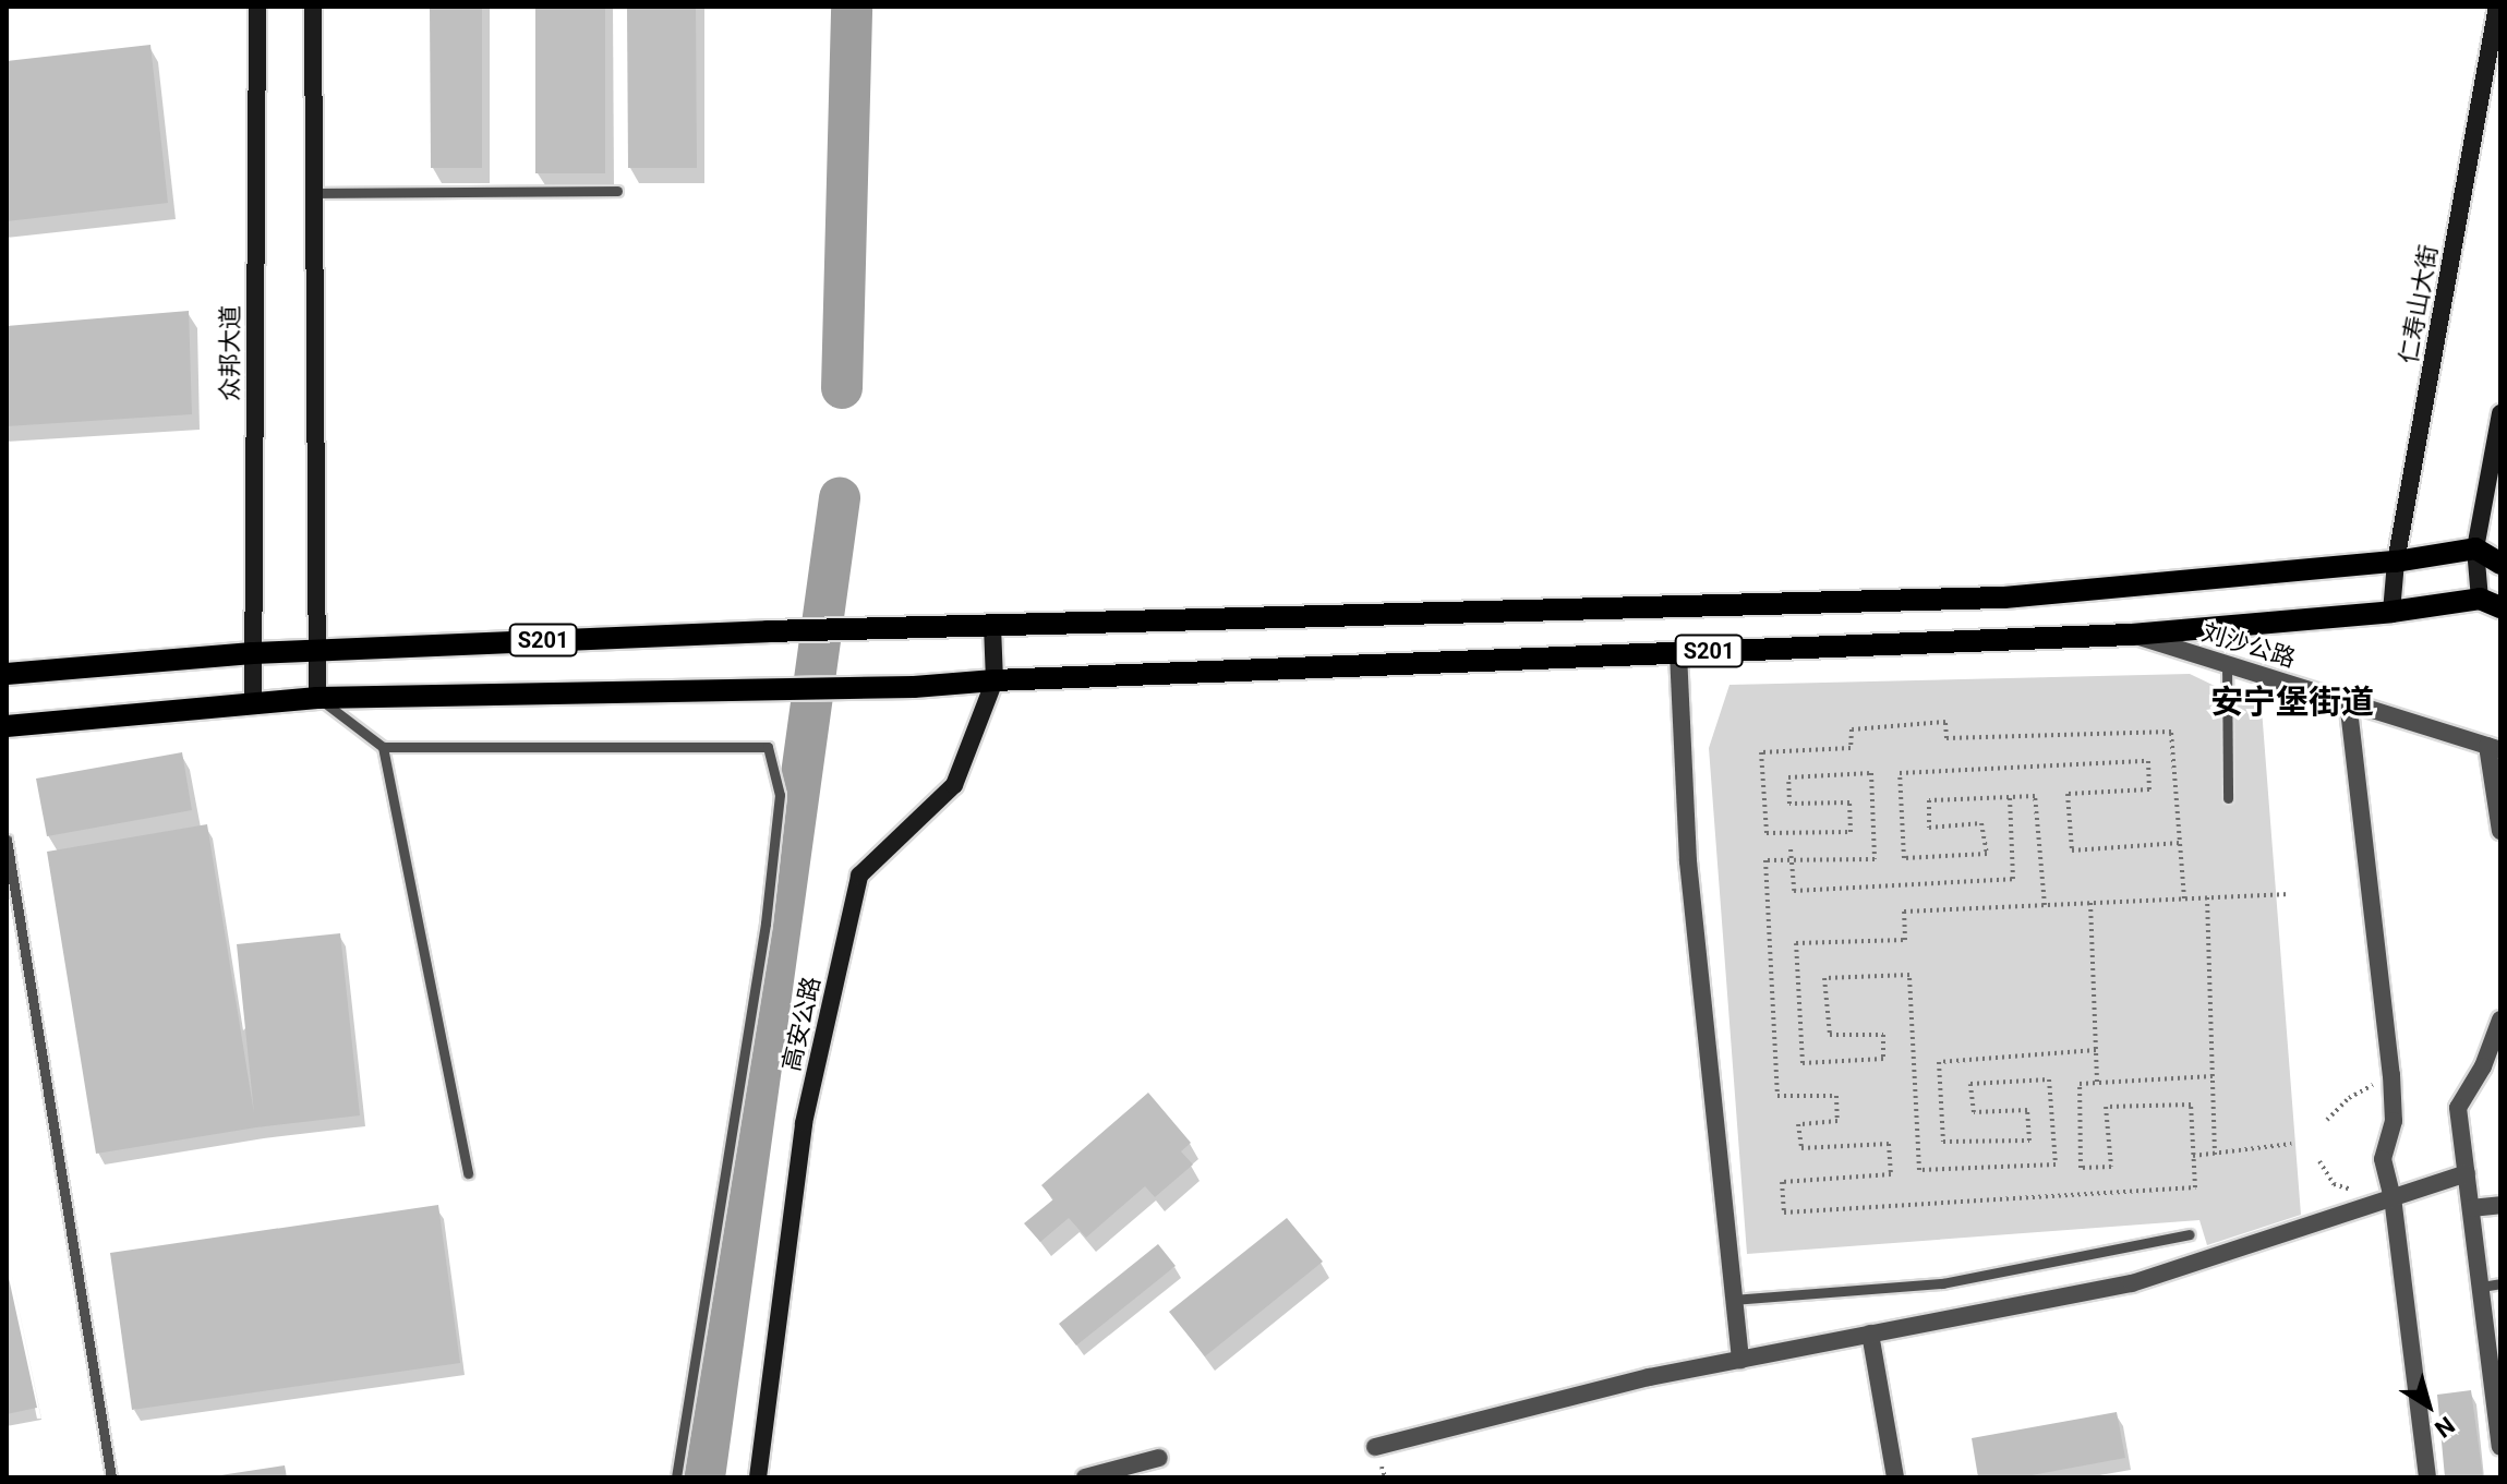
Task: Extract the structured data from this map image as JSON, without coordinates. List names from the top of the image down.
{
  "streets": {
    "main road": [
      "仁寿山大街",
      "众邦大道",
      "S201",
      "高安公路"
    ],
    "street": ["刘沙公路"]
  },
  "crossings": [
    ["仁寿山大街", "S201"],
    ["众邦大道", "S201"],
    ["S201", "刘沙公路"],
    ["S201", "高安公路"]
  ],
  "districts": ["安宁堡街道"],
  "north": "bottom right"
}
